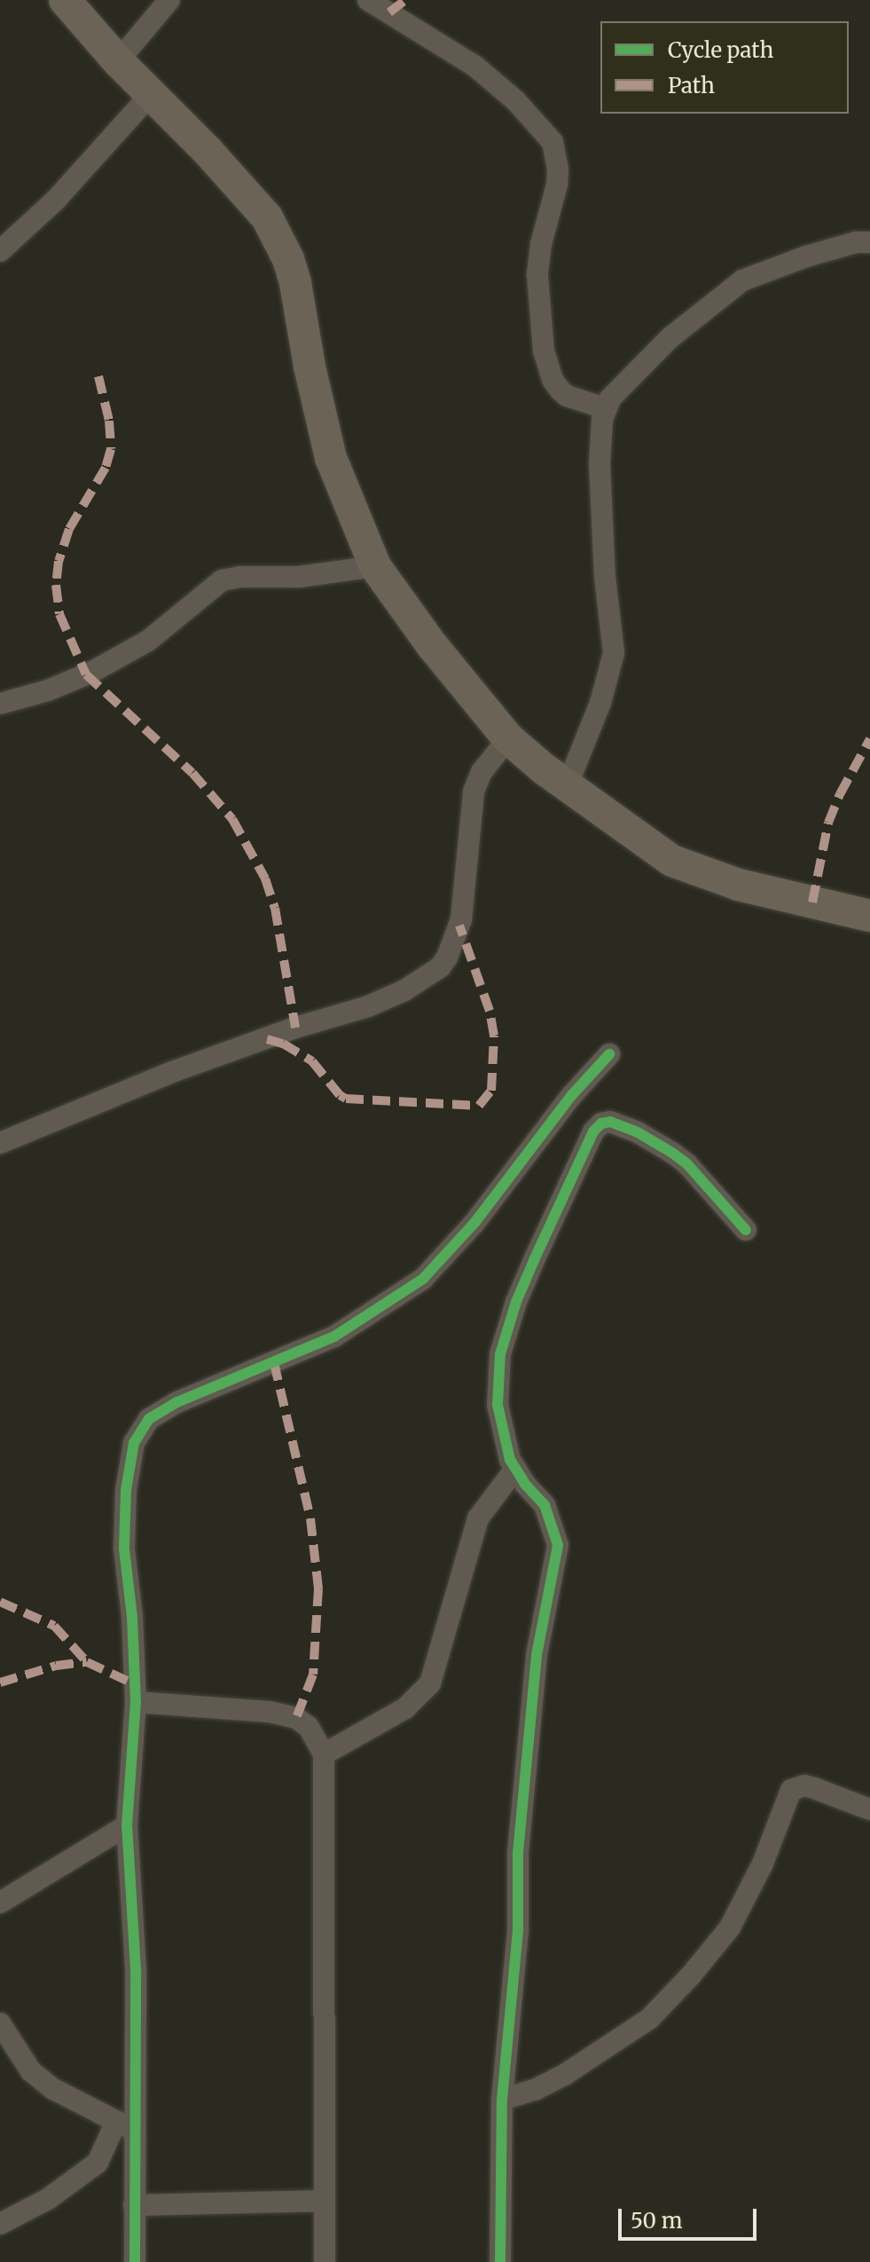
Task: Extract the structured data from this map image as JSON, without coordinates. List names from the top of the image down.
{
  "legend": ["Cycle path", "Path"],
  "scale_bar": "50 m"
}
